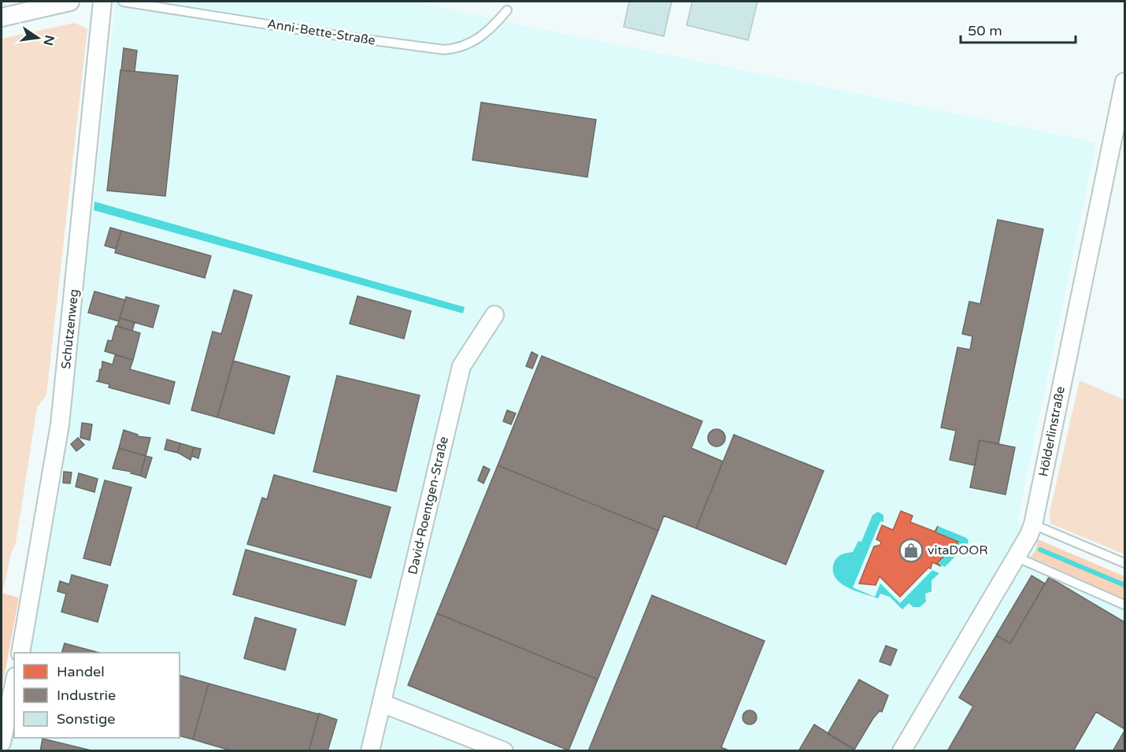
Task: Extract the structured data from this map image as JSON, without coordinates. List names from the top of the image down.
{
  "streets": {
    "street": ["Schützenweg", "Hölderlinstraße", "David-Roentgen-Straße"],
    "lane": ["Anni-Bette-Straße"]
  },
  "places": {
    "shop": ["vitaDOOR"]
  },
  "legend": ["Handel", "Industrie", "Sonstige"],
  "scale_bar": "50 m",
  "north": "right"
}
